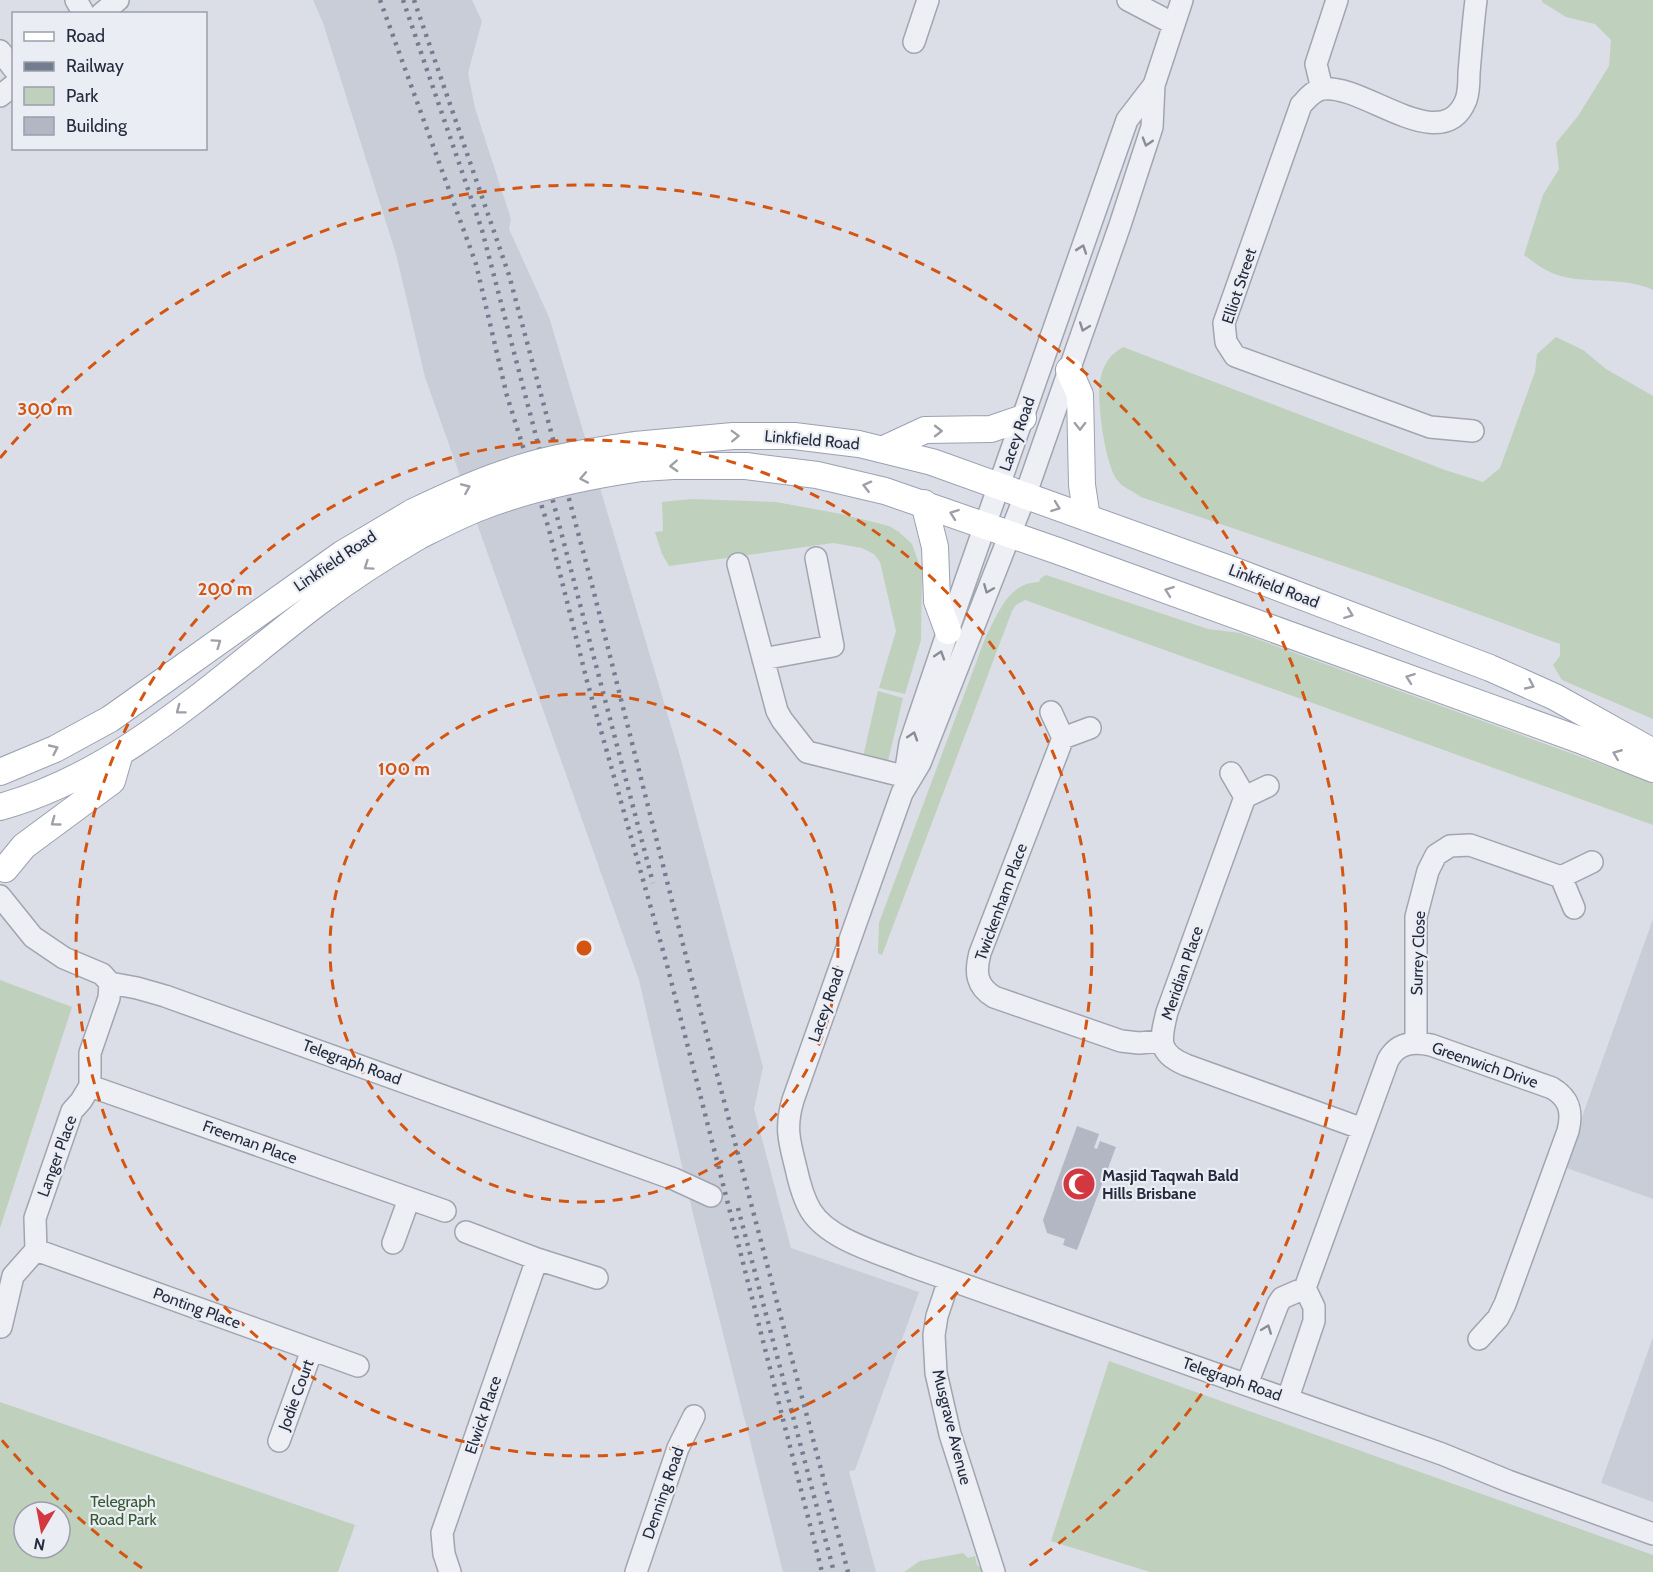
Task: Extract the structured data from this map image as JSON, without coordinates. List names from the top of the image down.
{
  "streets": {
    "main road": ["Linkfield Road"],
    "street": [
      "Elliot Street",
      "Lacey Road",
      "Twickenham Place",
      "Surrey Close",
      "Meridian Place",
      "Telegraph Road",
      "Greenwich Drive",
      "Freeman Place",
      "Langer Place",
      "Ponting Place",
      "Jodie Court",
      "Elwick Place",
      "Musgrave Avenue",
      "Denning Road"
    ]
  },
  "crossings": [
    ["Lacey Road", "Linkfield Road"],
    ["Lacey Road", "Telegraph Road"],
    ["Twickenham Place", "Meridian Place"],
    ["Surrey Close", "Greenwich Drive"],
    ["Meridian Place", "Greenwich Drive"],
    ["Telegraph Road", "Musgrave Avenue"],
    ["Freeman Place", "Langer Place"],
    ["Langer Place", "Ponting Place"],
    ["Ponting Place", "Jodie Court"]
  ],
  "parks": ["Telegraph Road Park"],
  "places": {
    "mosque": ["Masjid Taqwah Bald Hills Brisbane"]
  },
  "legend": [
    "Road",
    "Railway",
    "Park",
    "Building"
  ],
  "north": "bottom",
  "rings": ["300 m", "200 m", "100 m"]
}
